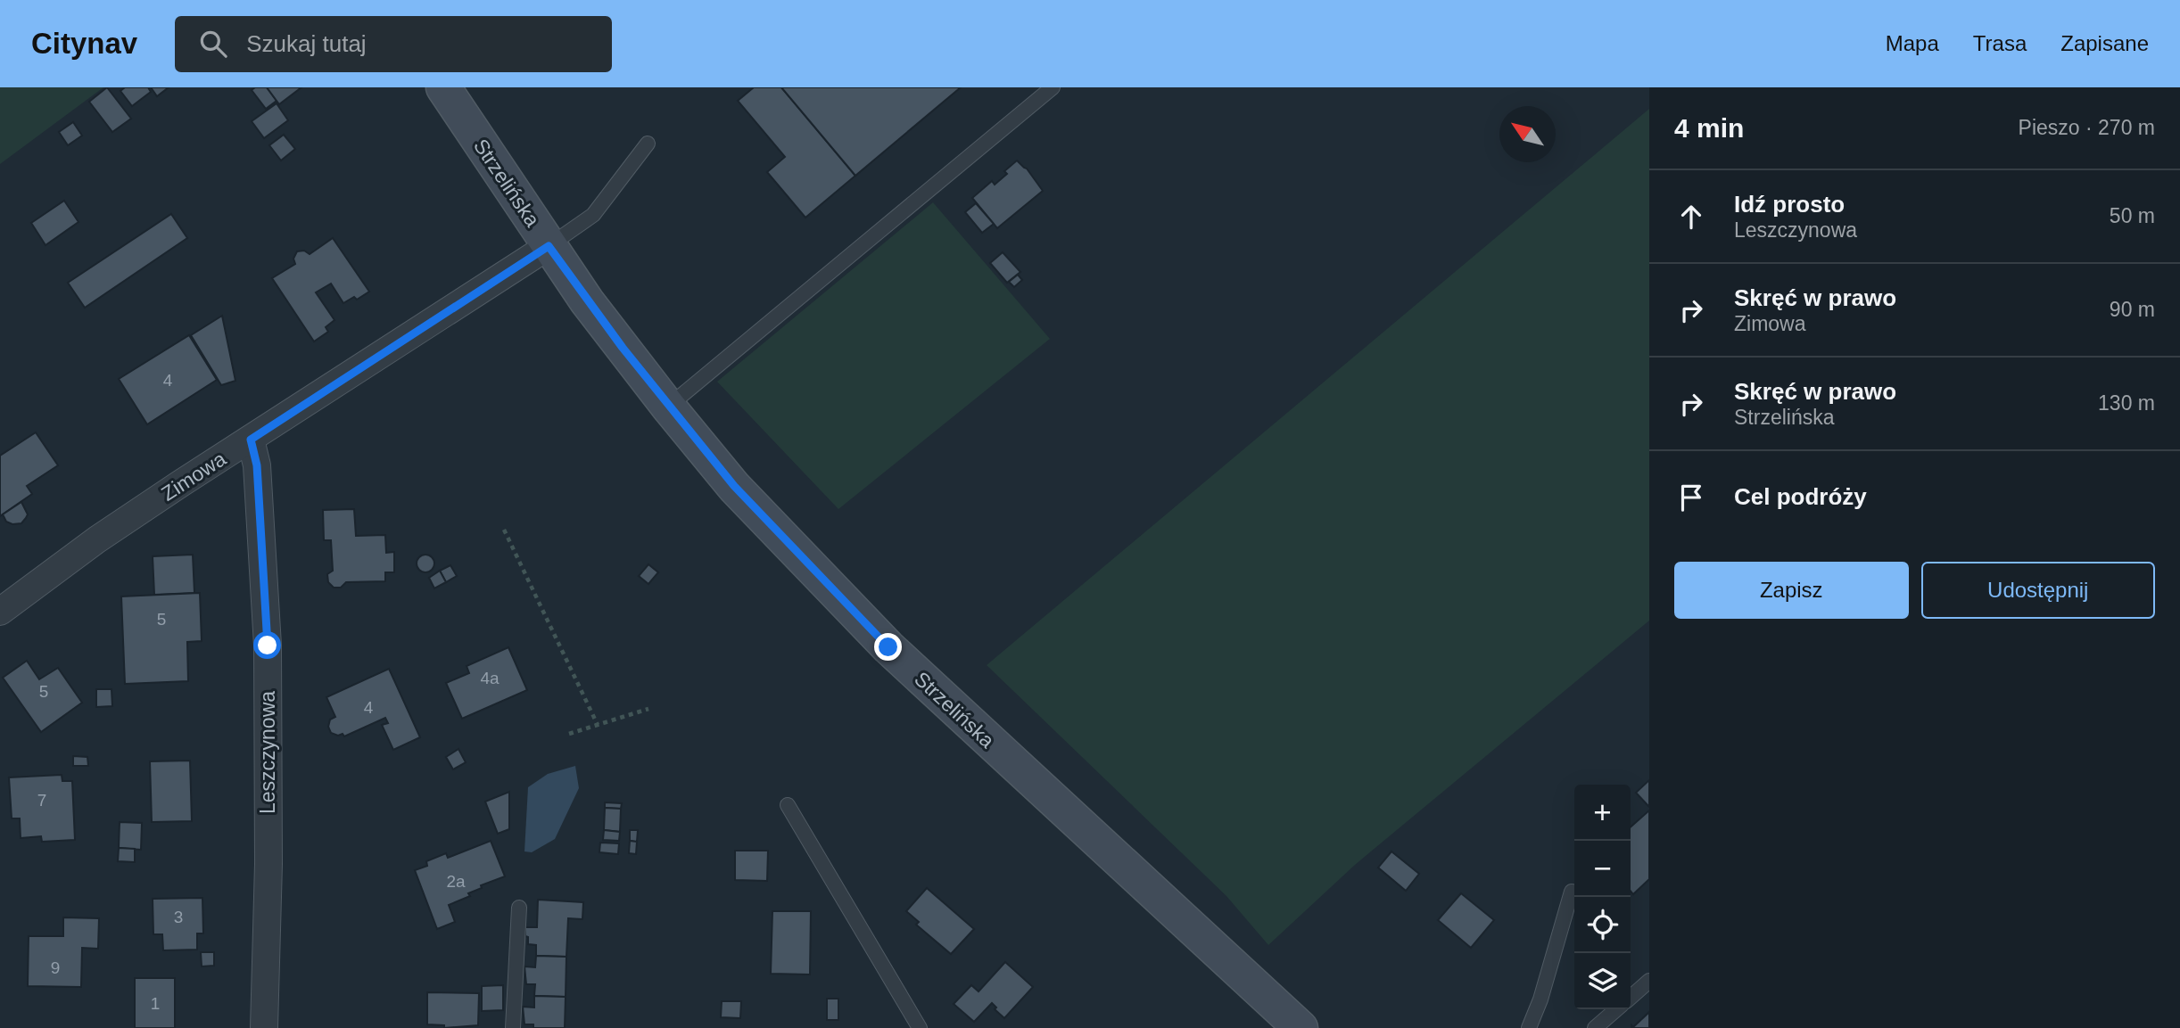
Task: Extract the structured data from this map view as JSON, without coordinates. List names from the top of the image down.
{
  "streets": {
    "main road": ["Strzelińska"],
    "street": ["Zimowa", "Leszczynowa"]
  },
  "crossings": [
    ["Strzelińska", "Zimowa"],
    ["Zimowa", "Leszczynowa"]
  ],
  "house_numbers": [
    "4",
    "5",
    "4a",
    "5",
    "4",
    "7",
    "2a",
    "3",
    "9",
    "1"
  ],
  "north": "top left",
  "page": {
    "header": "Citynav",
    "search": "Szukaj tutaj",
    "nav": ["Mapa", "Trasa", "Zapisane"],
    "heading": ["4 min", "Pieszo · 270 m"],
    "list": [
      ["Idź prosto", "Leszczynowa", "50 m"],
      ["Skręć w prawo", "Zimowa", "90 m"],
      ["Skręć w prawo", "Strzelińska", "130 m"],
      "Cel podróży"
    ],
    "buttons": ["Zapisz", "Udostępnij"],
    "map_buttons": ["+", "−"]
  }
}
